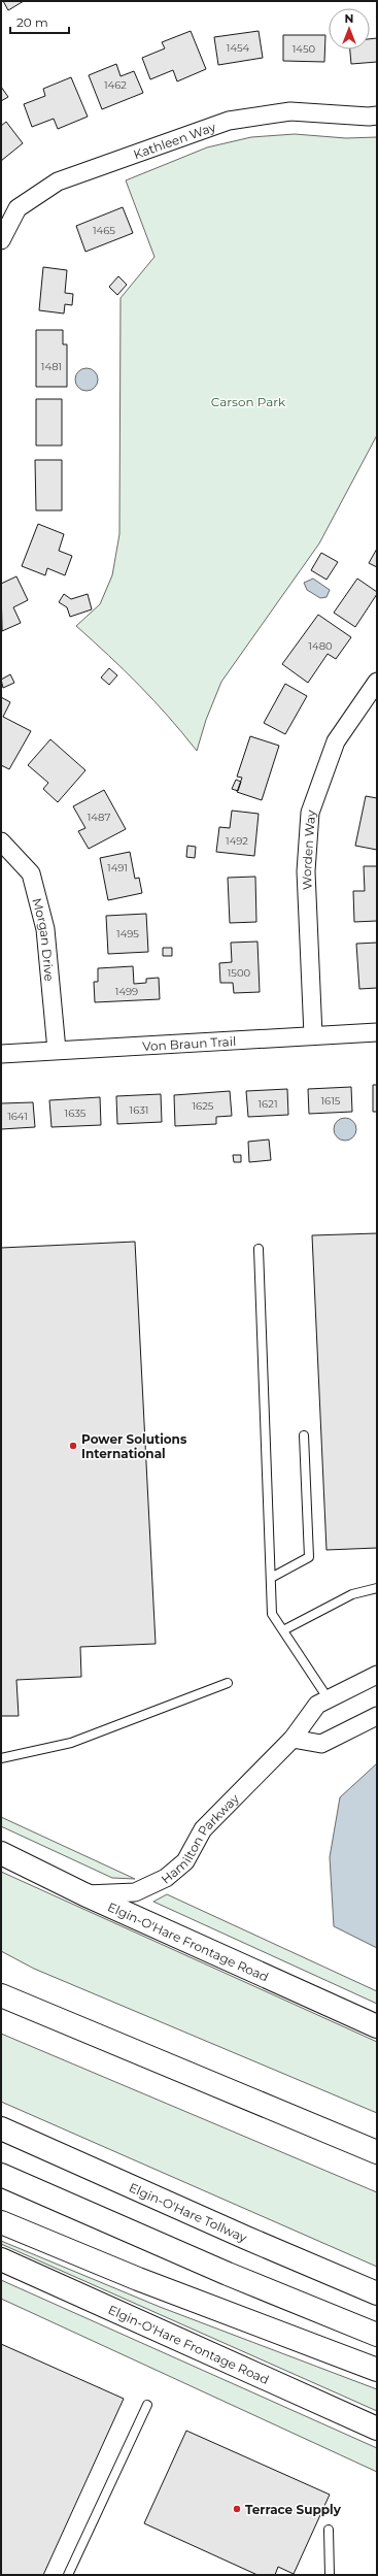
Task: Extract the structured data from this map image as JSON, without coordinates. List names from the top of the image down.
{
  "streets": {
    "main road": ["Elgin-O'Hare Frontage Road", "Elgin-O'Hare Tollway"],
    "street": [
      "Kathleen Way",
      "Worden Way",
      "Morgan Drive",
      "Von Braun Trail",
      "Hamilton Parkway"
    ]
  },
  "crossings": [
    ["Worden Way", "Von Braun Trail"],
    ["Morgan Drive", "Von Braun Trail"],
    ["Hamilton Parkway", "Elgin-O'Hare Frontage Road"]
  ],
  "parks": ["Carson Park"],
  "places": ["Power Solutions International", "Terrace Supply"],
  "house_numbers": [
    "1454",
    "1450",
    "1462",
    "1465",
    "1481",
    "1480",
    "1487",
    "1492",
    "1491",
    "1495",
    "1500",
    "1499",
    "1615",
    "1621",
    "1625",
    "1631",
    "1635",
    "1641"
  ],
  "scale_bar": "20 m",
  "north": "top"
}
